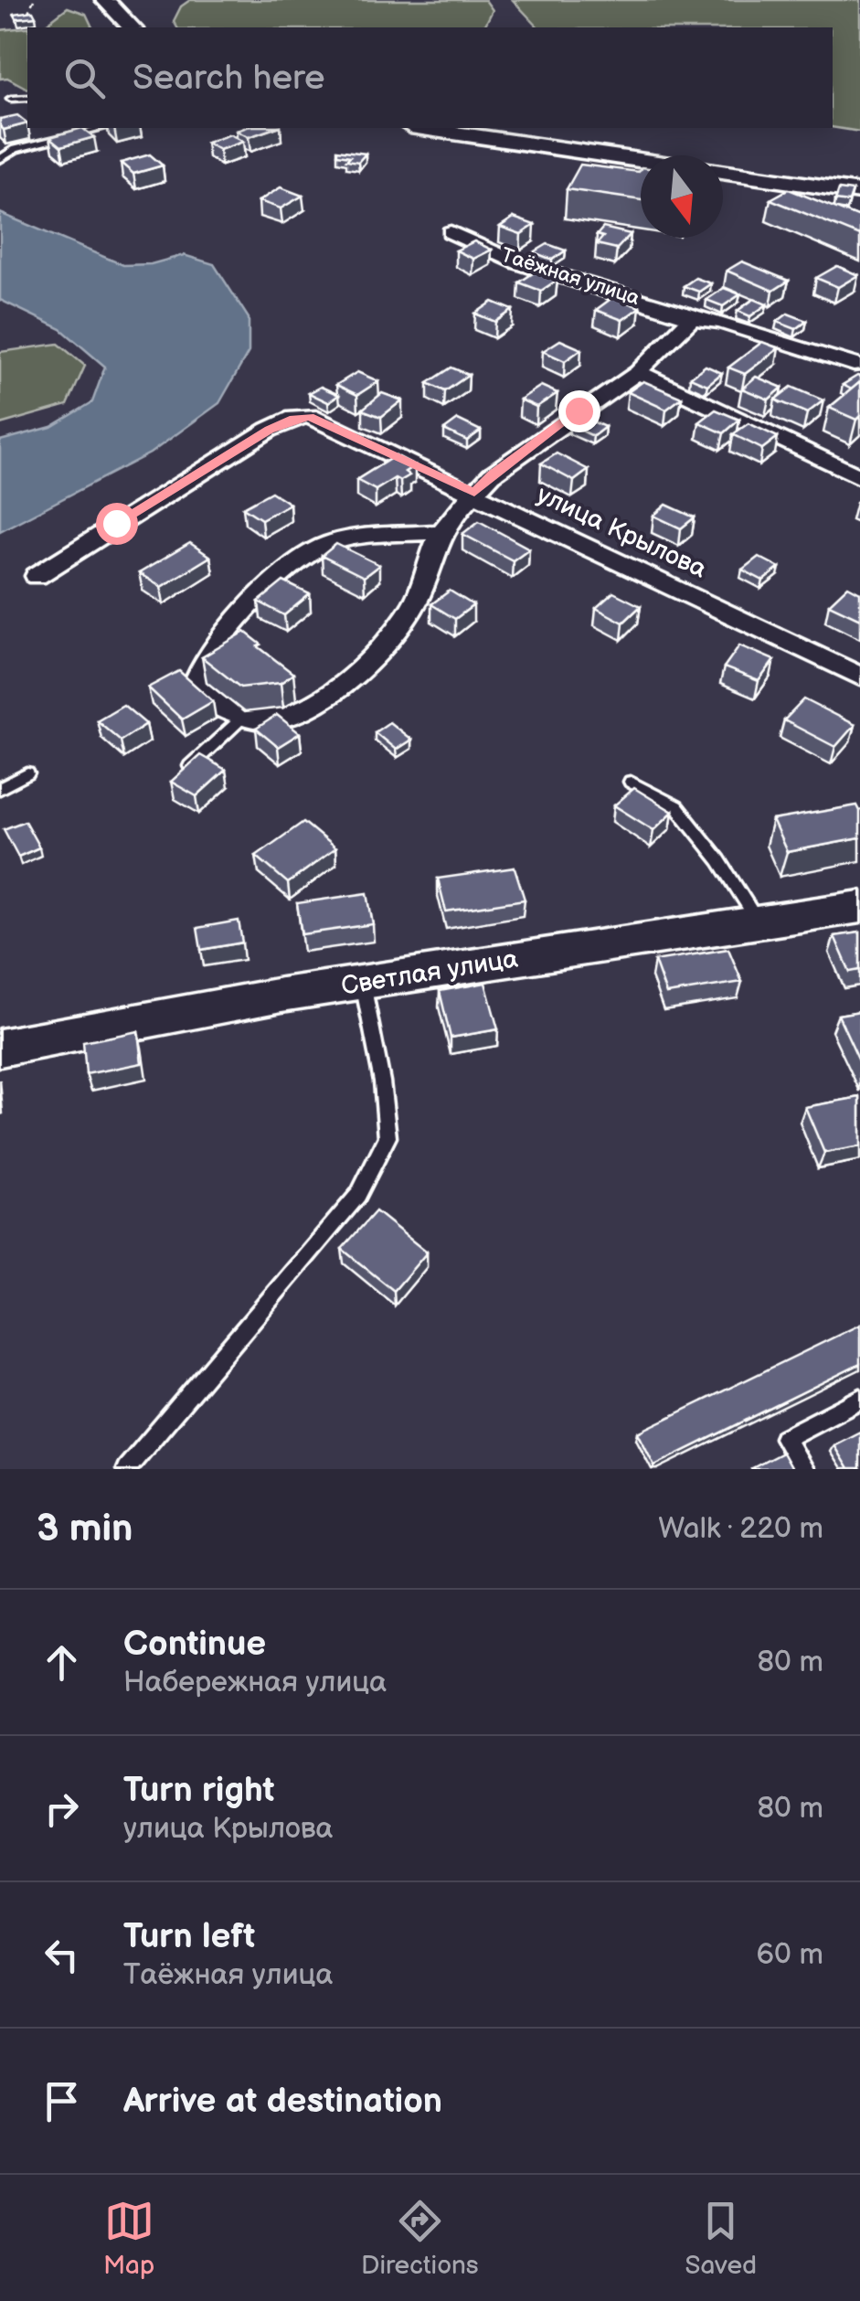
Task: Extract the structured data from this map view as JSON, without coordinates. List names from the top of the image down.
{
  "streets": {
    "street": ["Таёжная улица", "улица Крылова", "Светлая улица"]
  },
  "north": "bottom",
  "page": {
    "search": "Search here",
    "heading": ["3 min", "Walk · 220 m"],
    "list": [
      ["Continue", "Набережная улица", "80 m"],
      ["Turn right", "улица Крылова", "80 m"],
      ["Turn left", "Таёжная улица", "60 m"],
      "Arrive at destination"
    ],
    "nav": ["Map", "Directions", "Saved"]
  }
}
